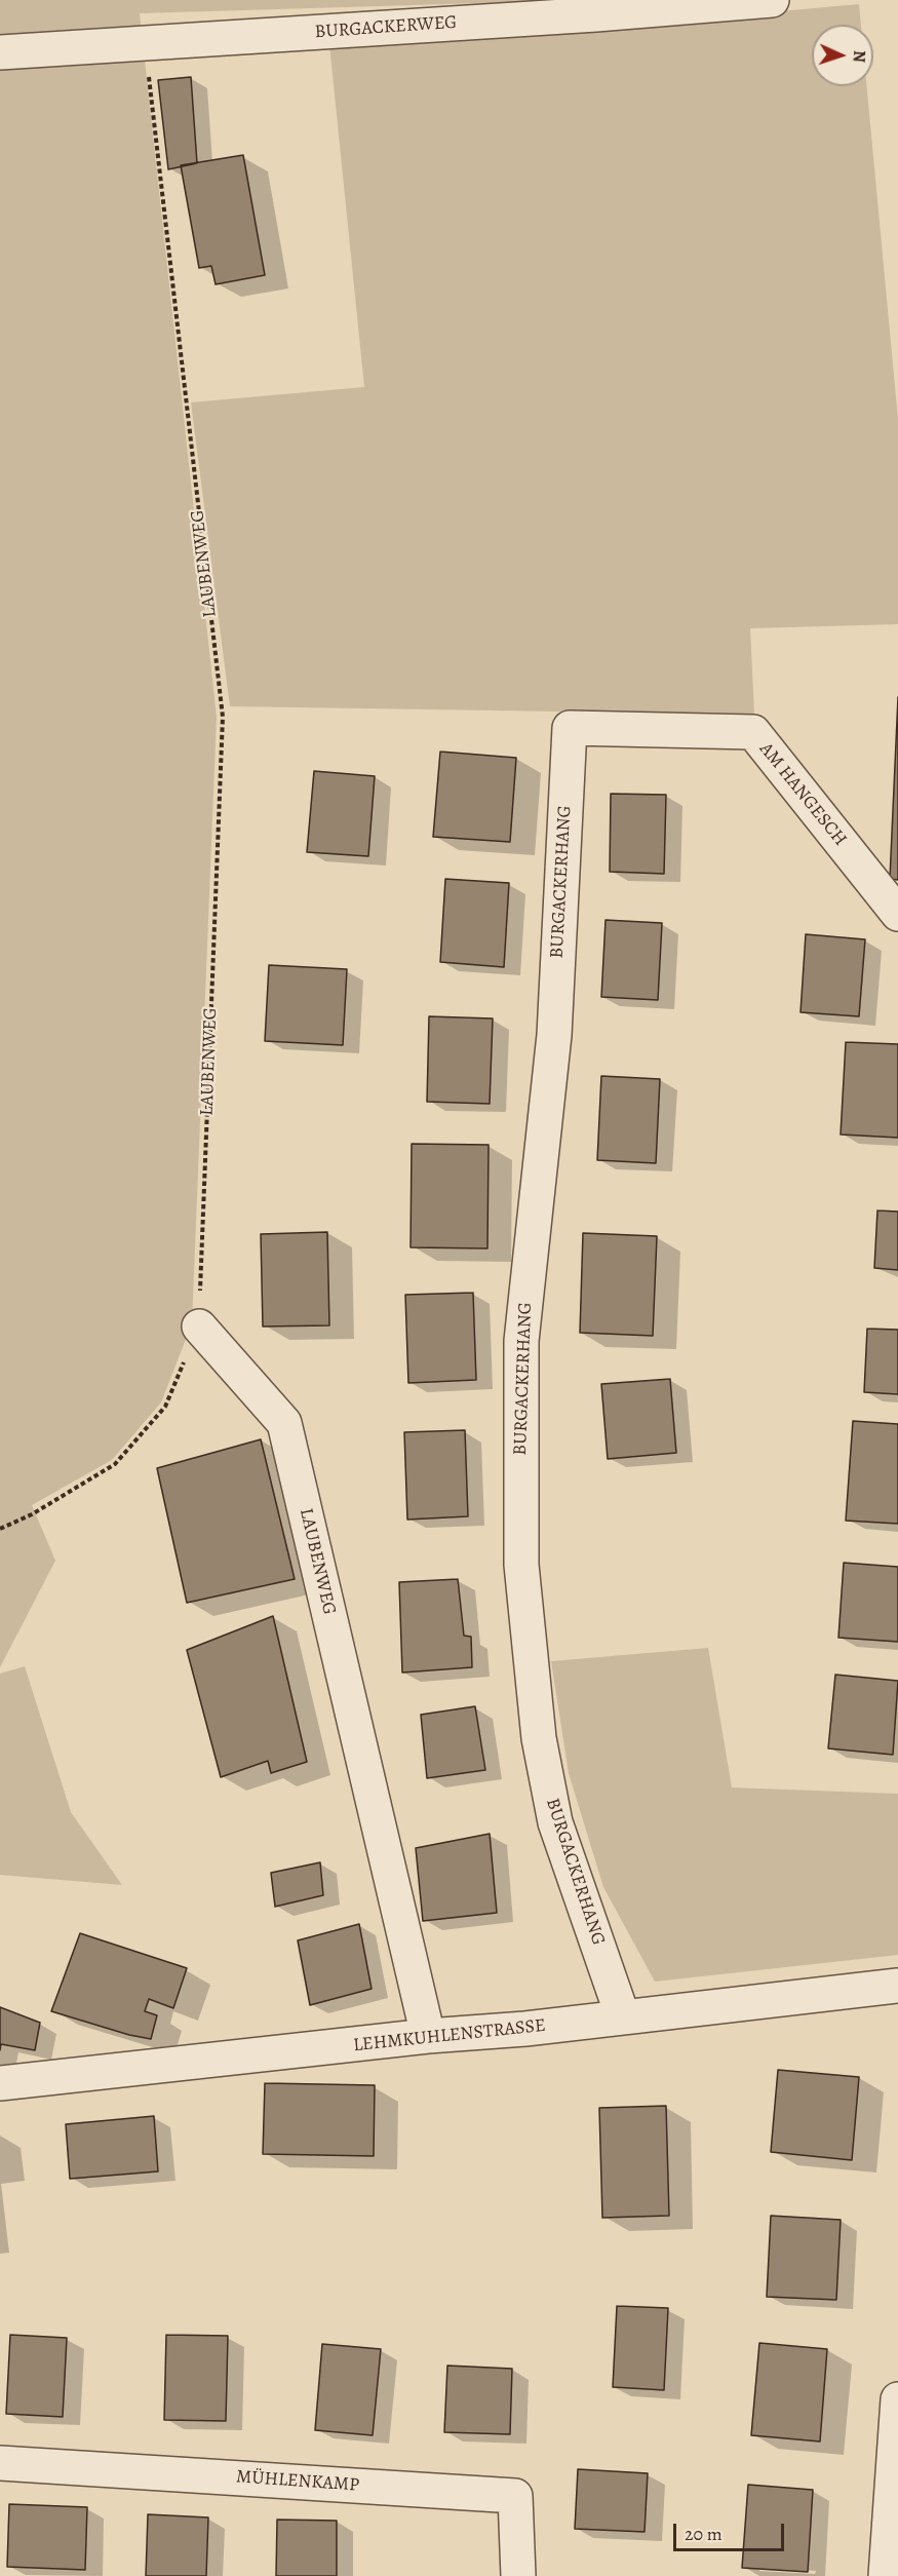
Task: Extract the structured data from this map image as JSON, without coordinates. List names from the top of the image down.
{
  "streets": {
    "street": [
      "BURGACKERWEG",
      "LAUBENWEG",
      "AM HANGESCH",
      "BURGACKERHANG",
      "LEHMKUHLENSTRASSE",
      "MÜHLENKAMP"
    ]
  },
  "crossings": [
    ["BURGACKERWEG", "LAUBENWEG"],
    ["LAUBENWEG", "LEHMKUHLENSTRASSE"],
    ["AM HANGESCH", "BURGACKERHANG"],
    ["BURGACKERHANG", "LEHMKUHLENSTRASSE"]
  ],
  "scale_bar": "20 m",
  "north": "right"
}
